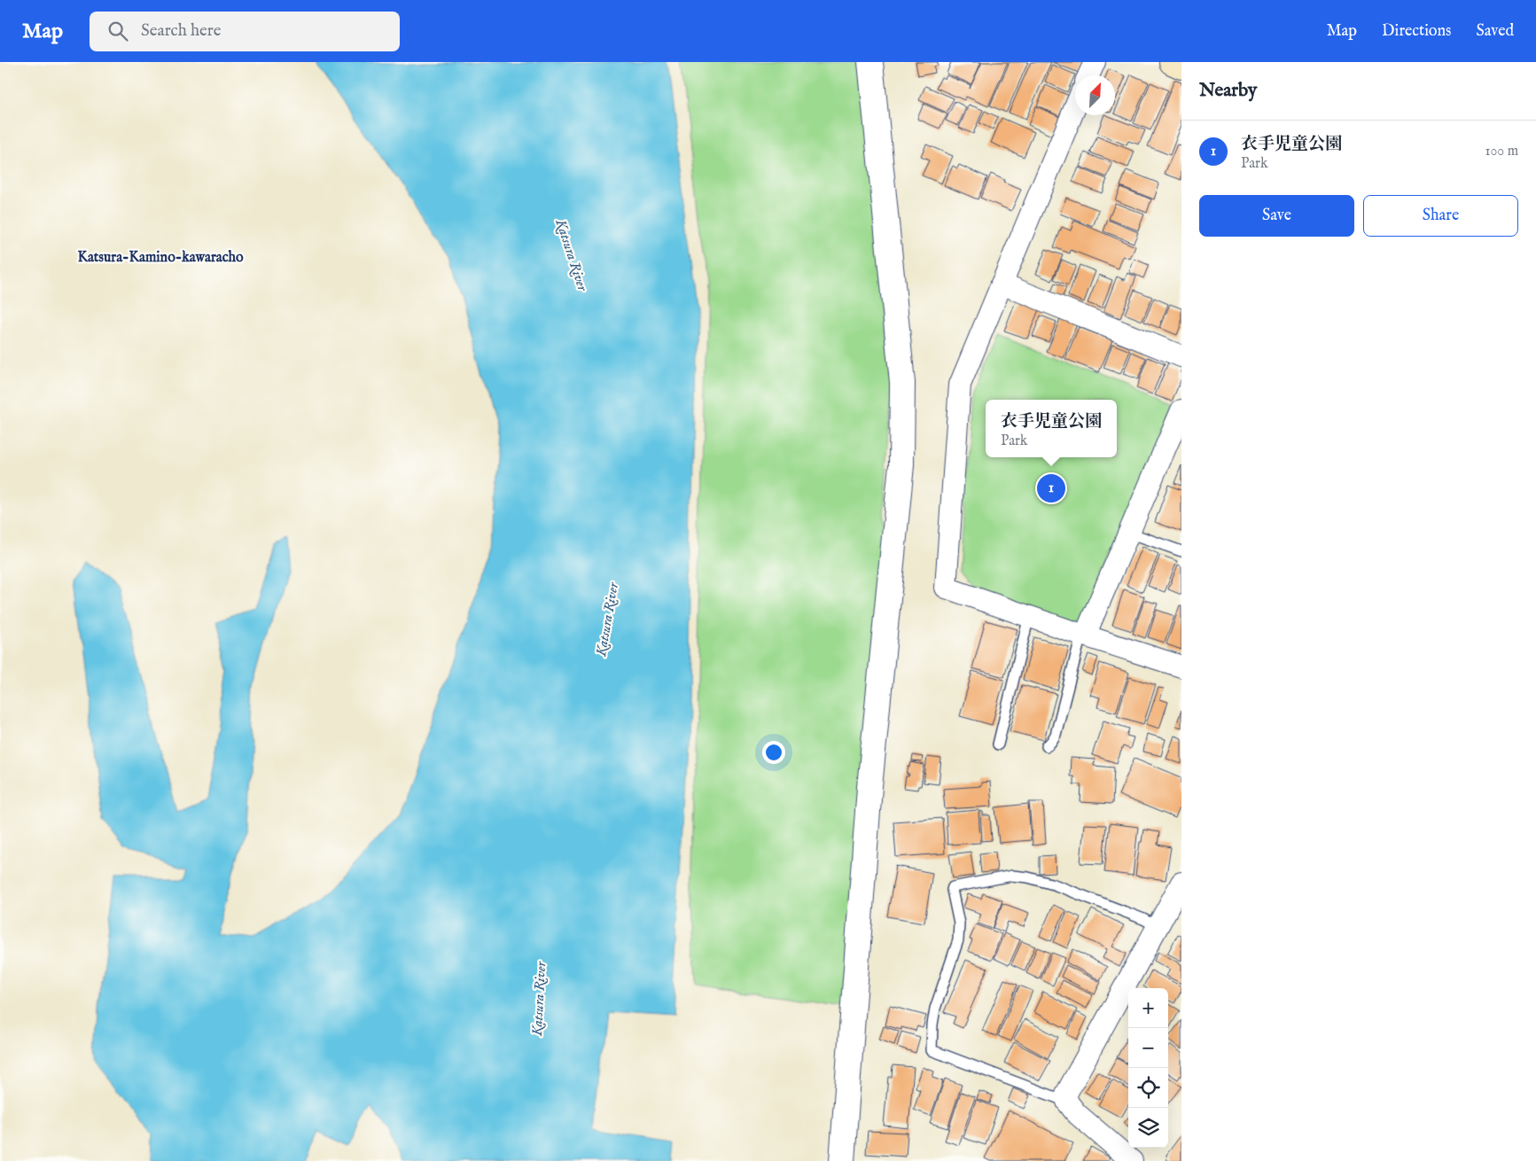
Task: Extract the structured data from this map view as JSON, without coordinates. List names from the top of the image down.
{
  "districts": ["Katsura-Kamino-kawaracho"],
  "water": ["Katsura River"],
  "north": "top right",
  "page": {
    "header": "Map",
    "search": "Search here",
    "nav": ["Map", "Directions", "Saved"],
    "heading": "Nearby",
    "list": [
      {
        "mark": "1",
        "name": "衣手児童公園",
        "note": "Park",
        "value": "100 m"
      }
    ],
    "buttons": ["Save", "Share"],
    "popup": ["衣手児童公園", "Park"],
    "pins": "1",
    "map_buttons": ["+", "−"]
  }
}
